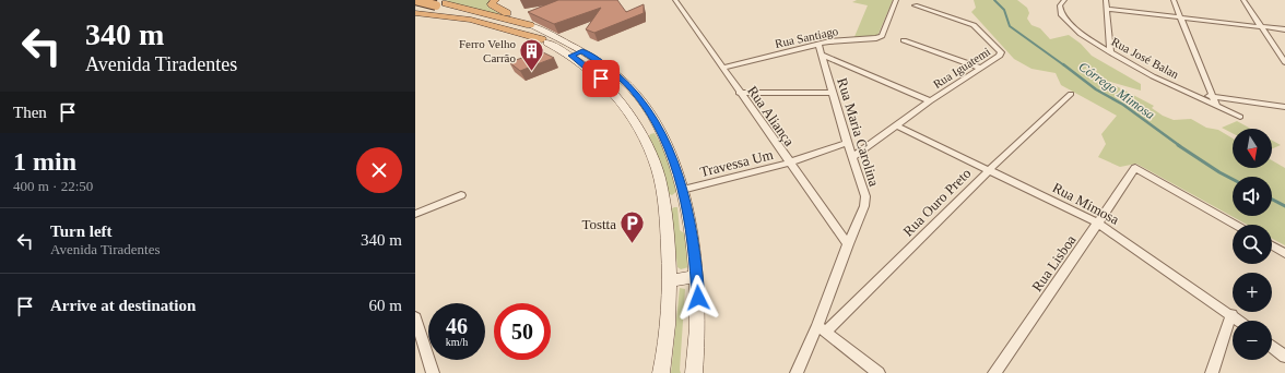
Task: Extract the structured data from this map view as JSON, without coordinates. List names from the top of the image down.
{
  "streets": {
    "street": [
      "Rua Santiago",
      "Rua José Balan",
      "Rua Iguatemi",
      "Rua Aliança",
      "Rua Maria Carolina",
      "Travessa Um",
      "Rua Ouro Preto",
      "Rua Mimosa",
      "Rua Lisboa"
    ]
  },
  "crossings": [
    ["Rua Santiago", "Rua Aliança"],
    ["Rua Santiago", "Rua Maria Carolina"],
    ["Rua Iguatemi", "Rua Maria Carolina"],
    ["Rua Iguatemi", "Rua Mimosa"],
    ["Rua Aliança", "Rua Maria Carolina"],
    ["Rua Aliança", "Travessa Um"],
    ["Rua Maria Carolina", "Travessa Um"],
    ["Rua Maria Carolina", "Rua Ouro Preto"],
    ["Rua Ouro Preto", "Rua Mimosa"],
    ["Rua Mimosa", "Rua Lisboa"]
  ],
  "water": ["Córrego Mimosa"],
  "places": {
    "building": ["Ferro Velho Carrão"],
    "parking": ["Tostta"]
  },
  "north": "bottom",
  "page": {
    "turn": ["340 m", "Avenida Tiradentes"],
    "then": "Then",
    "map_buttons": ["+", "−"],
    "heading": ["1 min", "400 m · 22:50"],
    "list": [
      {
        "name": "Turn left",
        "note": "Avenida Tiradentes",
        "value": "340 m"
      },
      {
        "name": "Arrive at destination",
        "value": "60 m"
      }
    ],
    "speed": "46 km/h",
    "limit": "50"
  }
}
